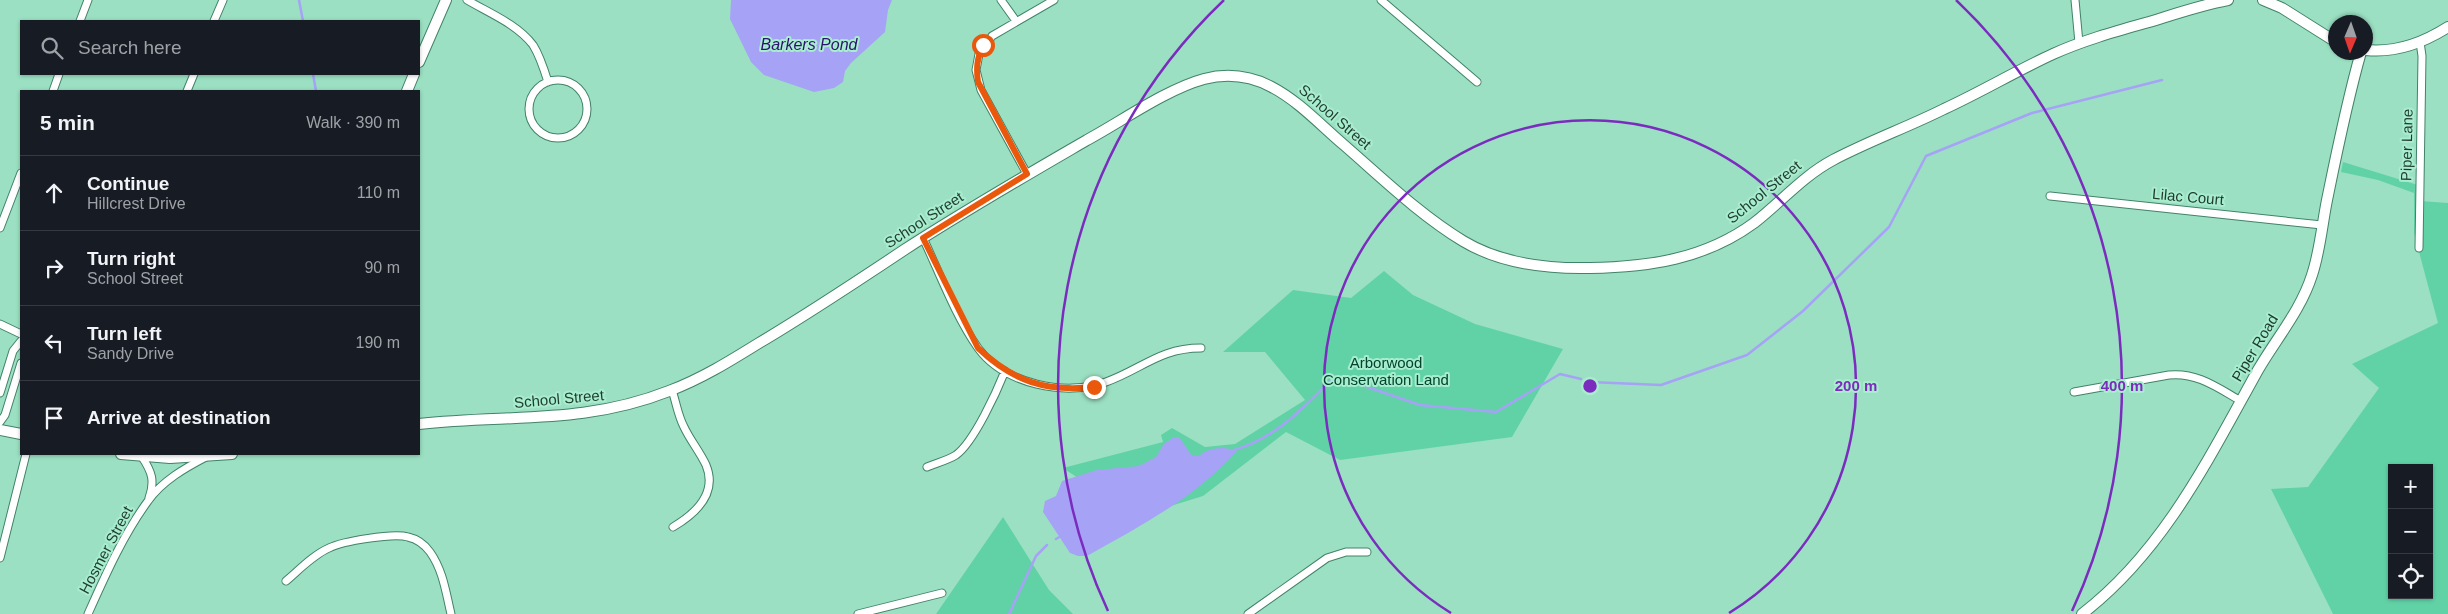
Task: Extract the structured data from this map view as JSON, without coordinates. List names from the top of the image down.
{
  "streets": {
    "street": [
      "School Street",
      "Piper Lane",
      "Lilac Court",
      "Piper Road",
      "Hosmer Street"
    ]
  },
  "crossings": [
    ["Lilac Court", "Piper Road"]
  ],
  "water": ["Barkers Pond"],
  "parks": ["Arborwood Conservation Land"],
  "north": "bottom",
  "page": {
    "search": "Search here",
    "heading": ["5 min", "Walk · 390 m"],
    "list": [
      ["Continue", "Hillcrest Drive", "110 m"],
      ["Turn right", "School Street", "90 m"],
      ["Turn left", "Sandy Drive", "190 m"],
      "Arrive at destination"
    ],
    "map_buttons": ["+", "−"]
  },
  "rings": ["200 m", "400 m"]
}
